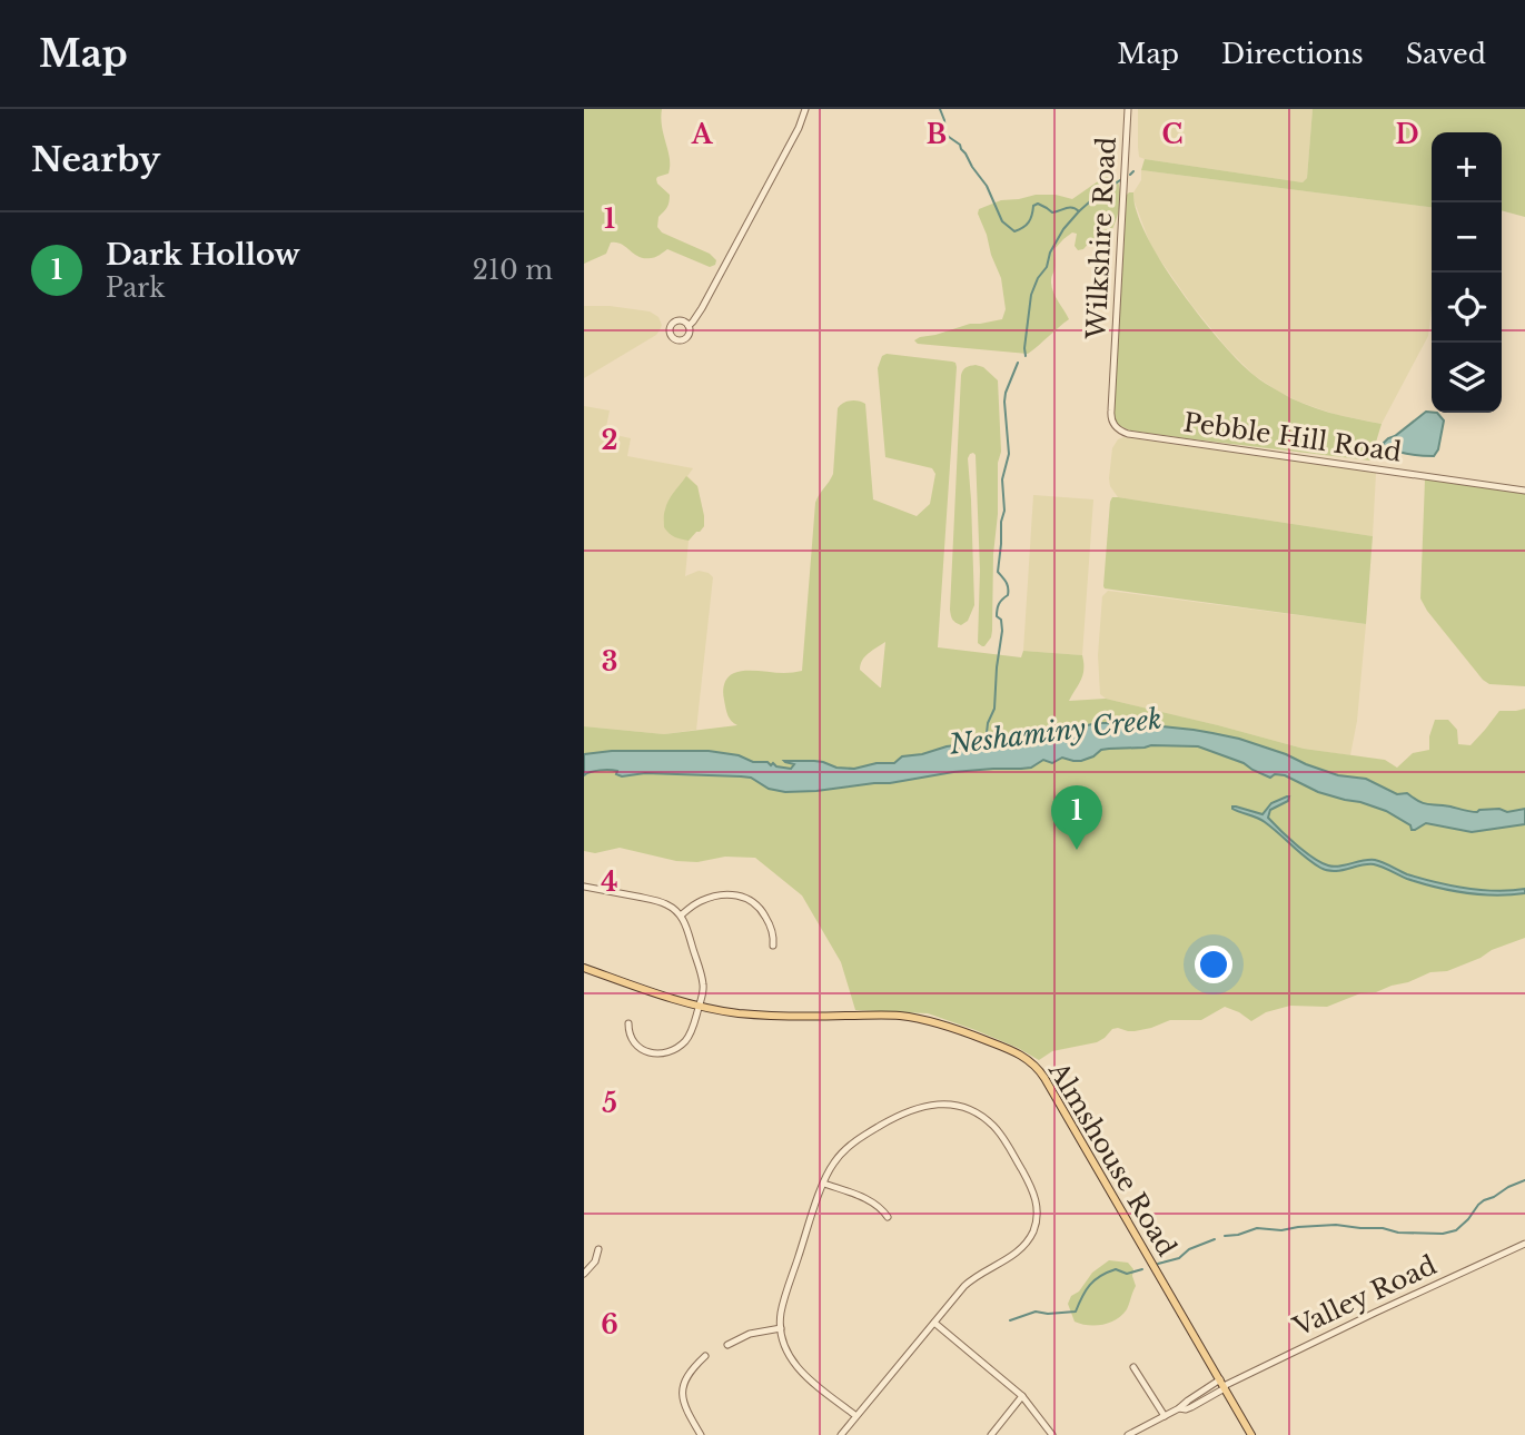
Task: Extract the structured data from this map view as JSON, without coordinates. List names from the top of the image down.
{
  "streets": {
    "main road": ["Almshouse Road"],
    "street": ["Wilkshire Road", "Pebble Hill Road", "Valley Road"]
  },
  "crossings": [
    ["Wilkshire Road", "Pebble Hill Road"],
    ["Almshouse Road", "Valley Road"]
  ],
  "water": ["Neshaminy Creek"],
  "page": {
    "header": "Map",
    "nav": ["Map", "Directions", "Saved"],
    "heading": "Nearby",
    "map_buttons": ["+", "−"],
    "list": [
      {
        "mark": "1",
        "name": "Dark Hollow",
        "note": "Park",
        "value": "210 m"
      }
    ],
    "pins": "1"
  },
  "grid": {
    "columns": [
      "A",
      "B",
      "C",
      "D"
    ],
    "rows": [
      "1",
      "2",
      "3",
      "4",
      "5",
      "6"
    ]
  }
}
